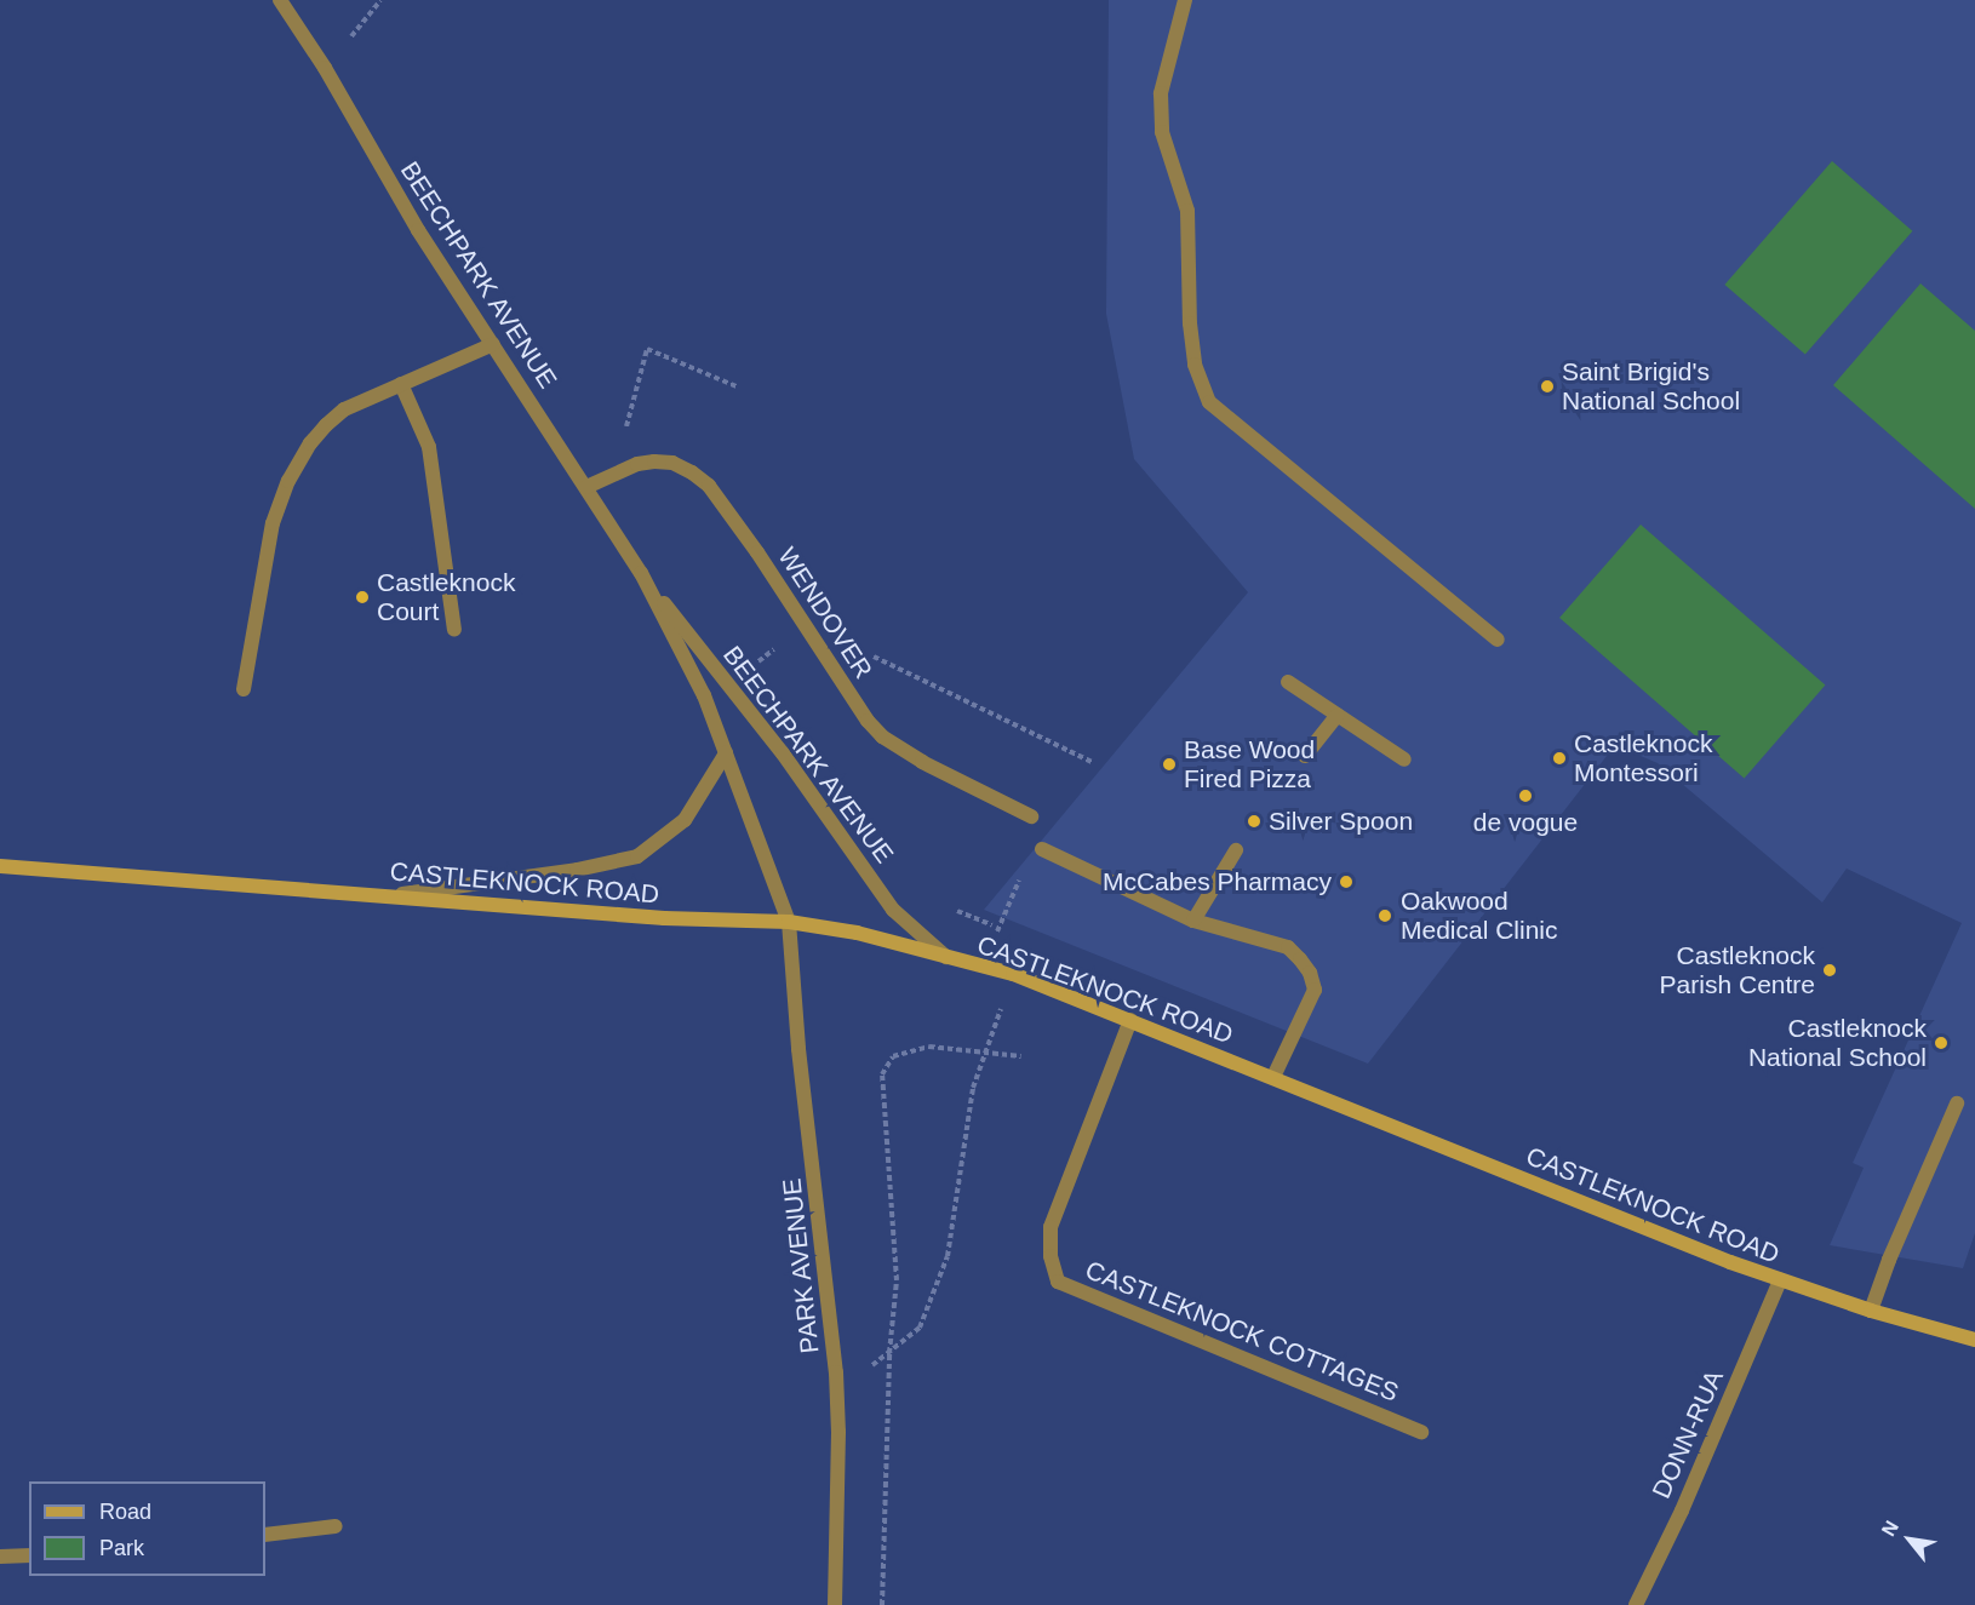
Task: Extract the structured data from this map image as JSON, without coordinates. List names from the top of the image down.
{
  "streets": {
    "main road": ["CASTLEKNOCK ROAD"],
    "street": [
      "BEECHPARK AVENUE",
      "WENDOVER",
      "PARK AVENUE",
      "CASTLEKNOCK COTTAGES",
      "DONN-RUA"
    ]
  },
  "crossings": [
    ["BEECHPARK AVENUE", "WENDOVER"],
    ["BEECHPARK AVENUE", "CASTLEKNOCK ROAD"],
    ["BEECHPARK AVENUE", "PARK AVENUE"],
    ["CASTLEKNOCK ROAD", "PARK AVENUE"],
    ["CASTLEKNOCK ROAD", "CASTLEKNOCK COTTAGES"],
    ["CASTLEKNOCK ROAD", "DONN-RUA"]
  ],
  "places": [
    "Saint Brigid's National School",
    "Castleknock Court",
    "Castleknock Montessori",
    "Base Wood Fired Pizza",
    "de vogue",
    "Silver Spoon",
    "McCabes Pharmacy",
    "Oakwood Medical Clinic",
    "Castleknock Parish Centre",
    "Castleknock National School"
  ],
  "legend": ["Road", "Park"],
  "north": "top left"
}
